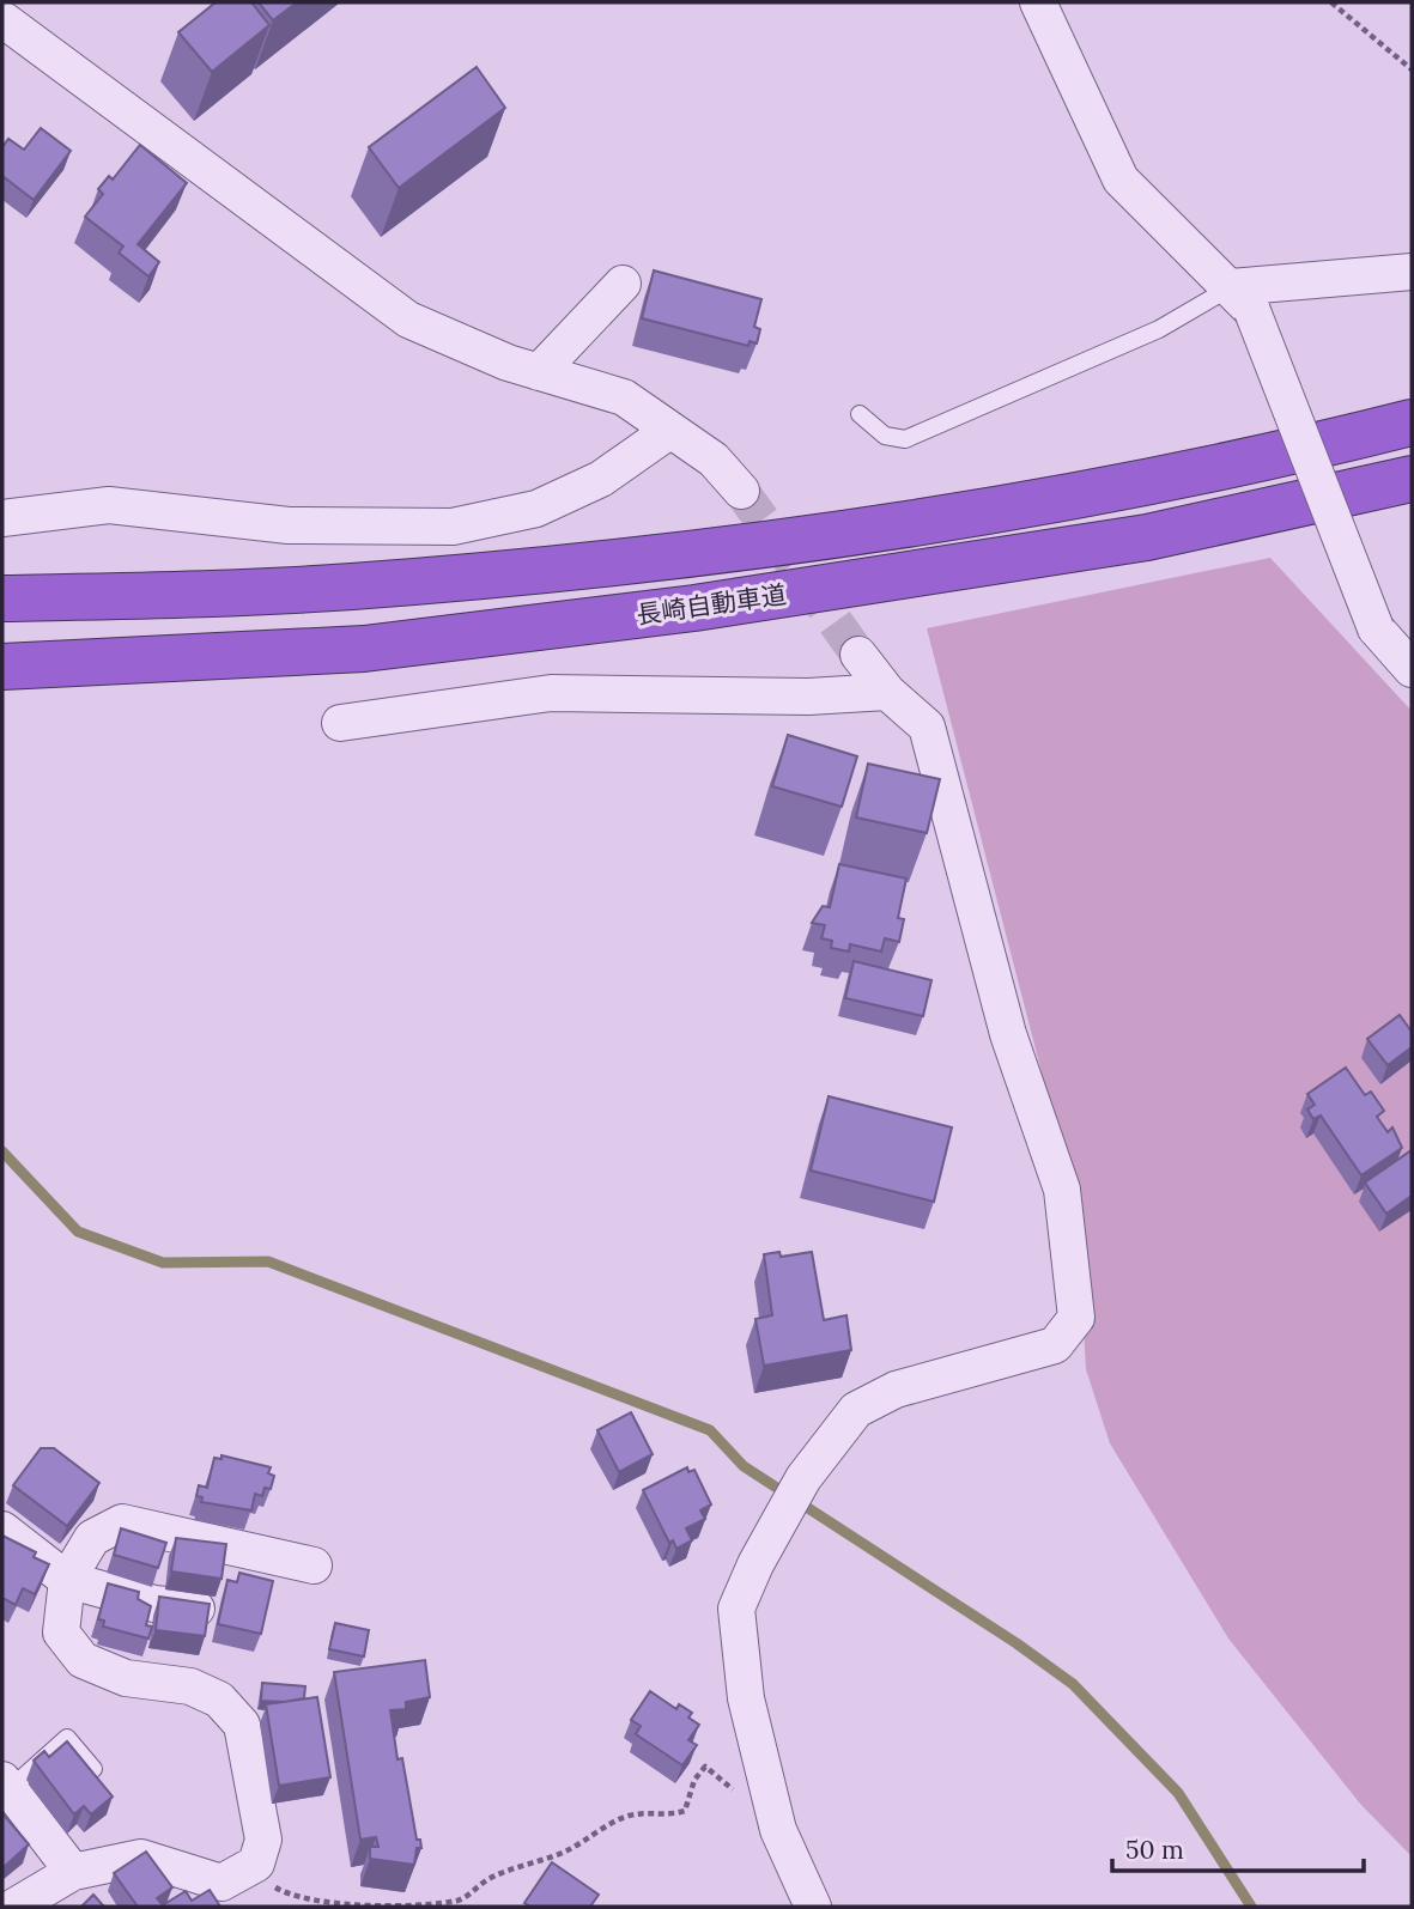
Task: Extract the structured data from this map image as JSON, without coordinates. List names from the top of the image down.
{
  "streets": {
    "highway": ["長崎自動車道"]
  },
  "scale_bar": "50 m"
}
